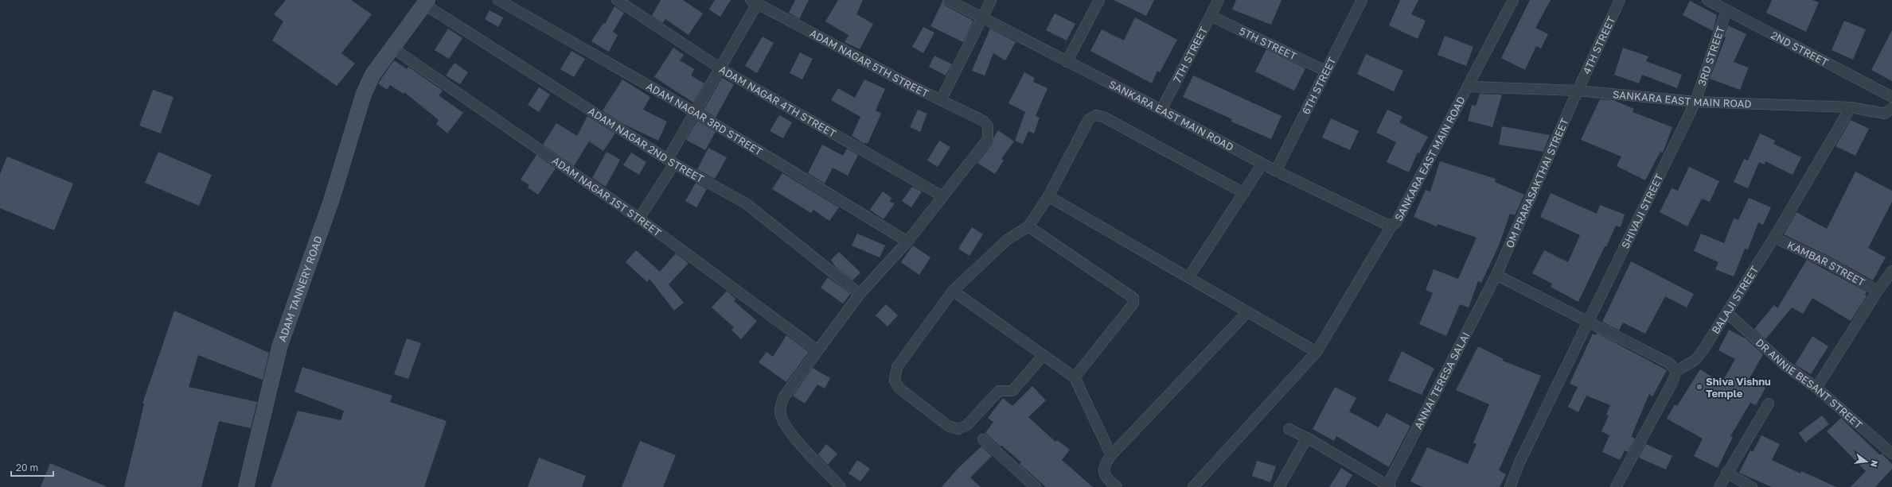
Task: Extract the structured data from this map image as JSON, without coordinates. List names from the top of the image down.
{
  "streets": {
    "street": [
      "5TH STREET",
      "4TH STREET",
      "2ND STREET",
      "7TH STREET",
      "3RD STREET",
      "ADAM NAGAR 5TH STREET",
      "6TH STREET",
      "SANKARA EAST MAIN ROAD",
      "ADAM NAGAR 4TH STREET",
      "ADAM NAGAR 3RD STREET",
      "ADAM NAGAR 2ND STREET",
      "OM PRARASAKTHAI STREET",
      "ADAM NAGAR 1ST STREET",
      "SHIVAJI STREET",
      "KAMBAR STREET",
      "ADAM TANNERY ROAD",
      "BALAJI STREET",
      "ANNAI TERESA SALAI",
      "DR ANNIE BESANT STREET"
    ]
  },
  "crossings": [
    ["5TH STREET", "7TH STREET"],
    ["5TH STREET", "6TH STREET"],
    ["4TH STREET", "SANKARA EAST MAIN ROAD"],
    ["4TH STREET", "OM PRARASAKTHAI STREET"],
    ["2ND STREET", "3RD STREET"],
    ["7TH STREET", "SANKARA EAST MAIN ROAD"],
    ["3RD STREET", "SANKARA EAST MAIN ROAD"],
    ["3RD STREET", "SHIVAJI STREET"],
    ["ADAM NAGAR 5TH STREET", "ADAM NAGAR 4TH STREET"],
    ["6TH STREET", "SANKARA EAST MAIN ROAD"],
    ["SANKARA EAST MAIN ROAD", "OM PRARASAKTHAI STREET"],
    ["SANKARA EAST MAIN ROAD", "SHIVAJI STREET"],
    ["SANKARA EAST MAIN ROAD", "BALAJI STREET"],
    ["ADAM NAGAR 2ND STREET", "ADAM TANNERY ROAD"],
    ["OM PRARASAKTHAI STREET", "ANNAI TERESA SALAI"],
    ["ADAM NAGAR 1ST STREET", "ADAM TANNERY ROAD"],
    ["KAMBAR STREET", "BALAJI STREET"],
    ["BALAJI STREET", "DR ANNIE BESANT STREET"]
  ],
  "places": ["Shiva Vishnu Temple"],
  "scale_bar": "20 m",
  "north": "right"
}
